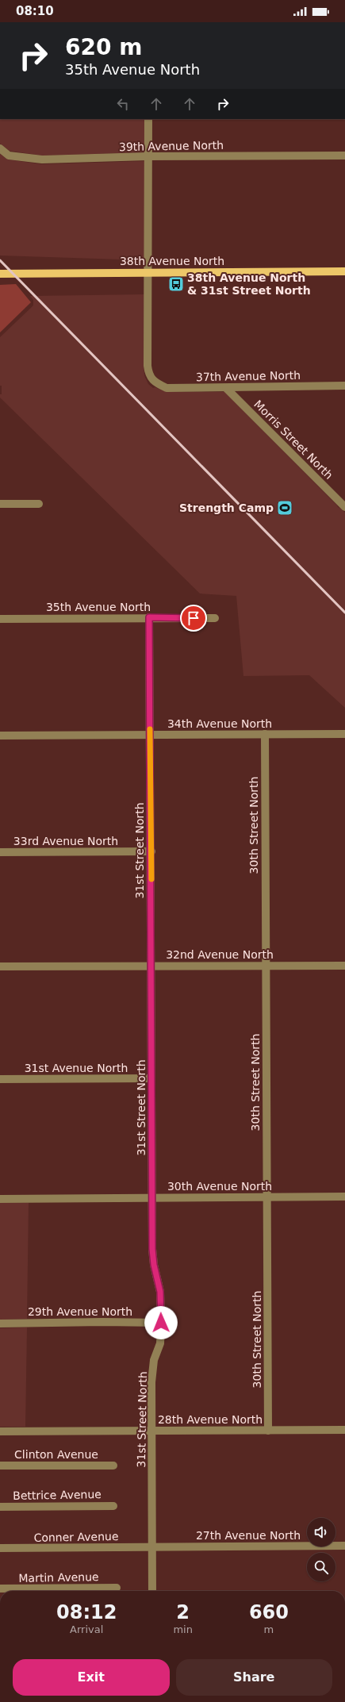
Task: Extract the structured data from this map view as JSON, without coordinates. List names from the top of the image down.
{
  "streets": {
    "main road": ["38th Avenue North"],
    "street": [
      "39th Avenue North",
      "37th Avenue North",
      "Morris Street North",
      "35th Avenue North",
      "34th Avenue North",
      "30th Street North",
      "33rd Avenue North",
      "31st Street North",
      "32nd Avenue North",
      "31st Avenue North",
      "30th Avenue North",
      "29th Avenue North",
      "28th Avenue North",
      "Clinton Avenue",
      "Bettrice Avenue",
      "27th Avenue North",
      "Conner Avenue",
      "Martin Avenue"
    ]
  },
  "crossings": [
    ["38th Avenue North", "37th Avenue North"],
    ["37th Avenue North", "Morris Street North"],
    ["35th Avenue North", "31st Street North"],
    ["34th Avenue North", "30th Street North"],
    ["34th Avenue North", "31st Street North"],
    ["30th Street North", "32nd Avenue North"],
    ["30th Street North", "30th Avenue North"],
    ["30th Street North", "28th Avenue North"],
    ["33rd Avenue North", "31st Street North"],
    ["31st Street North", "32nd Avenue North"],
    ["31st Street North", "31st Avenue North"],
    ["31st Street North", "30th Avenue North"],
    ["31st Street North", "29th Avenue North"],
    ["31st Street North", "28th Avenue North"],
    ["31st Street North", "27th Avenue North"],
    ["31st Street North", "Conner Avenue"],
    ["27th Avenue North", "Conner Avenue"]
  ],
  "places": {
    "bus stop": ["38th Avenue North & 31st Street North"],
    "sports": ["Strength Camp"]
  },
  "page": {
    "status": "08:10",
    "turn": ["620 m", "35th Avenue North"],
    "eta": [
      "08:12",
      "Arrival",
      "2",
      "min",
      "660",
      "m"
    ],
    "buttons": ["Exit", "Share"]
  }
}
